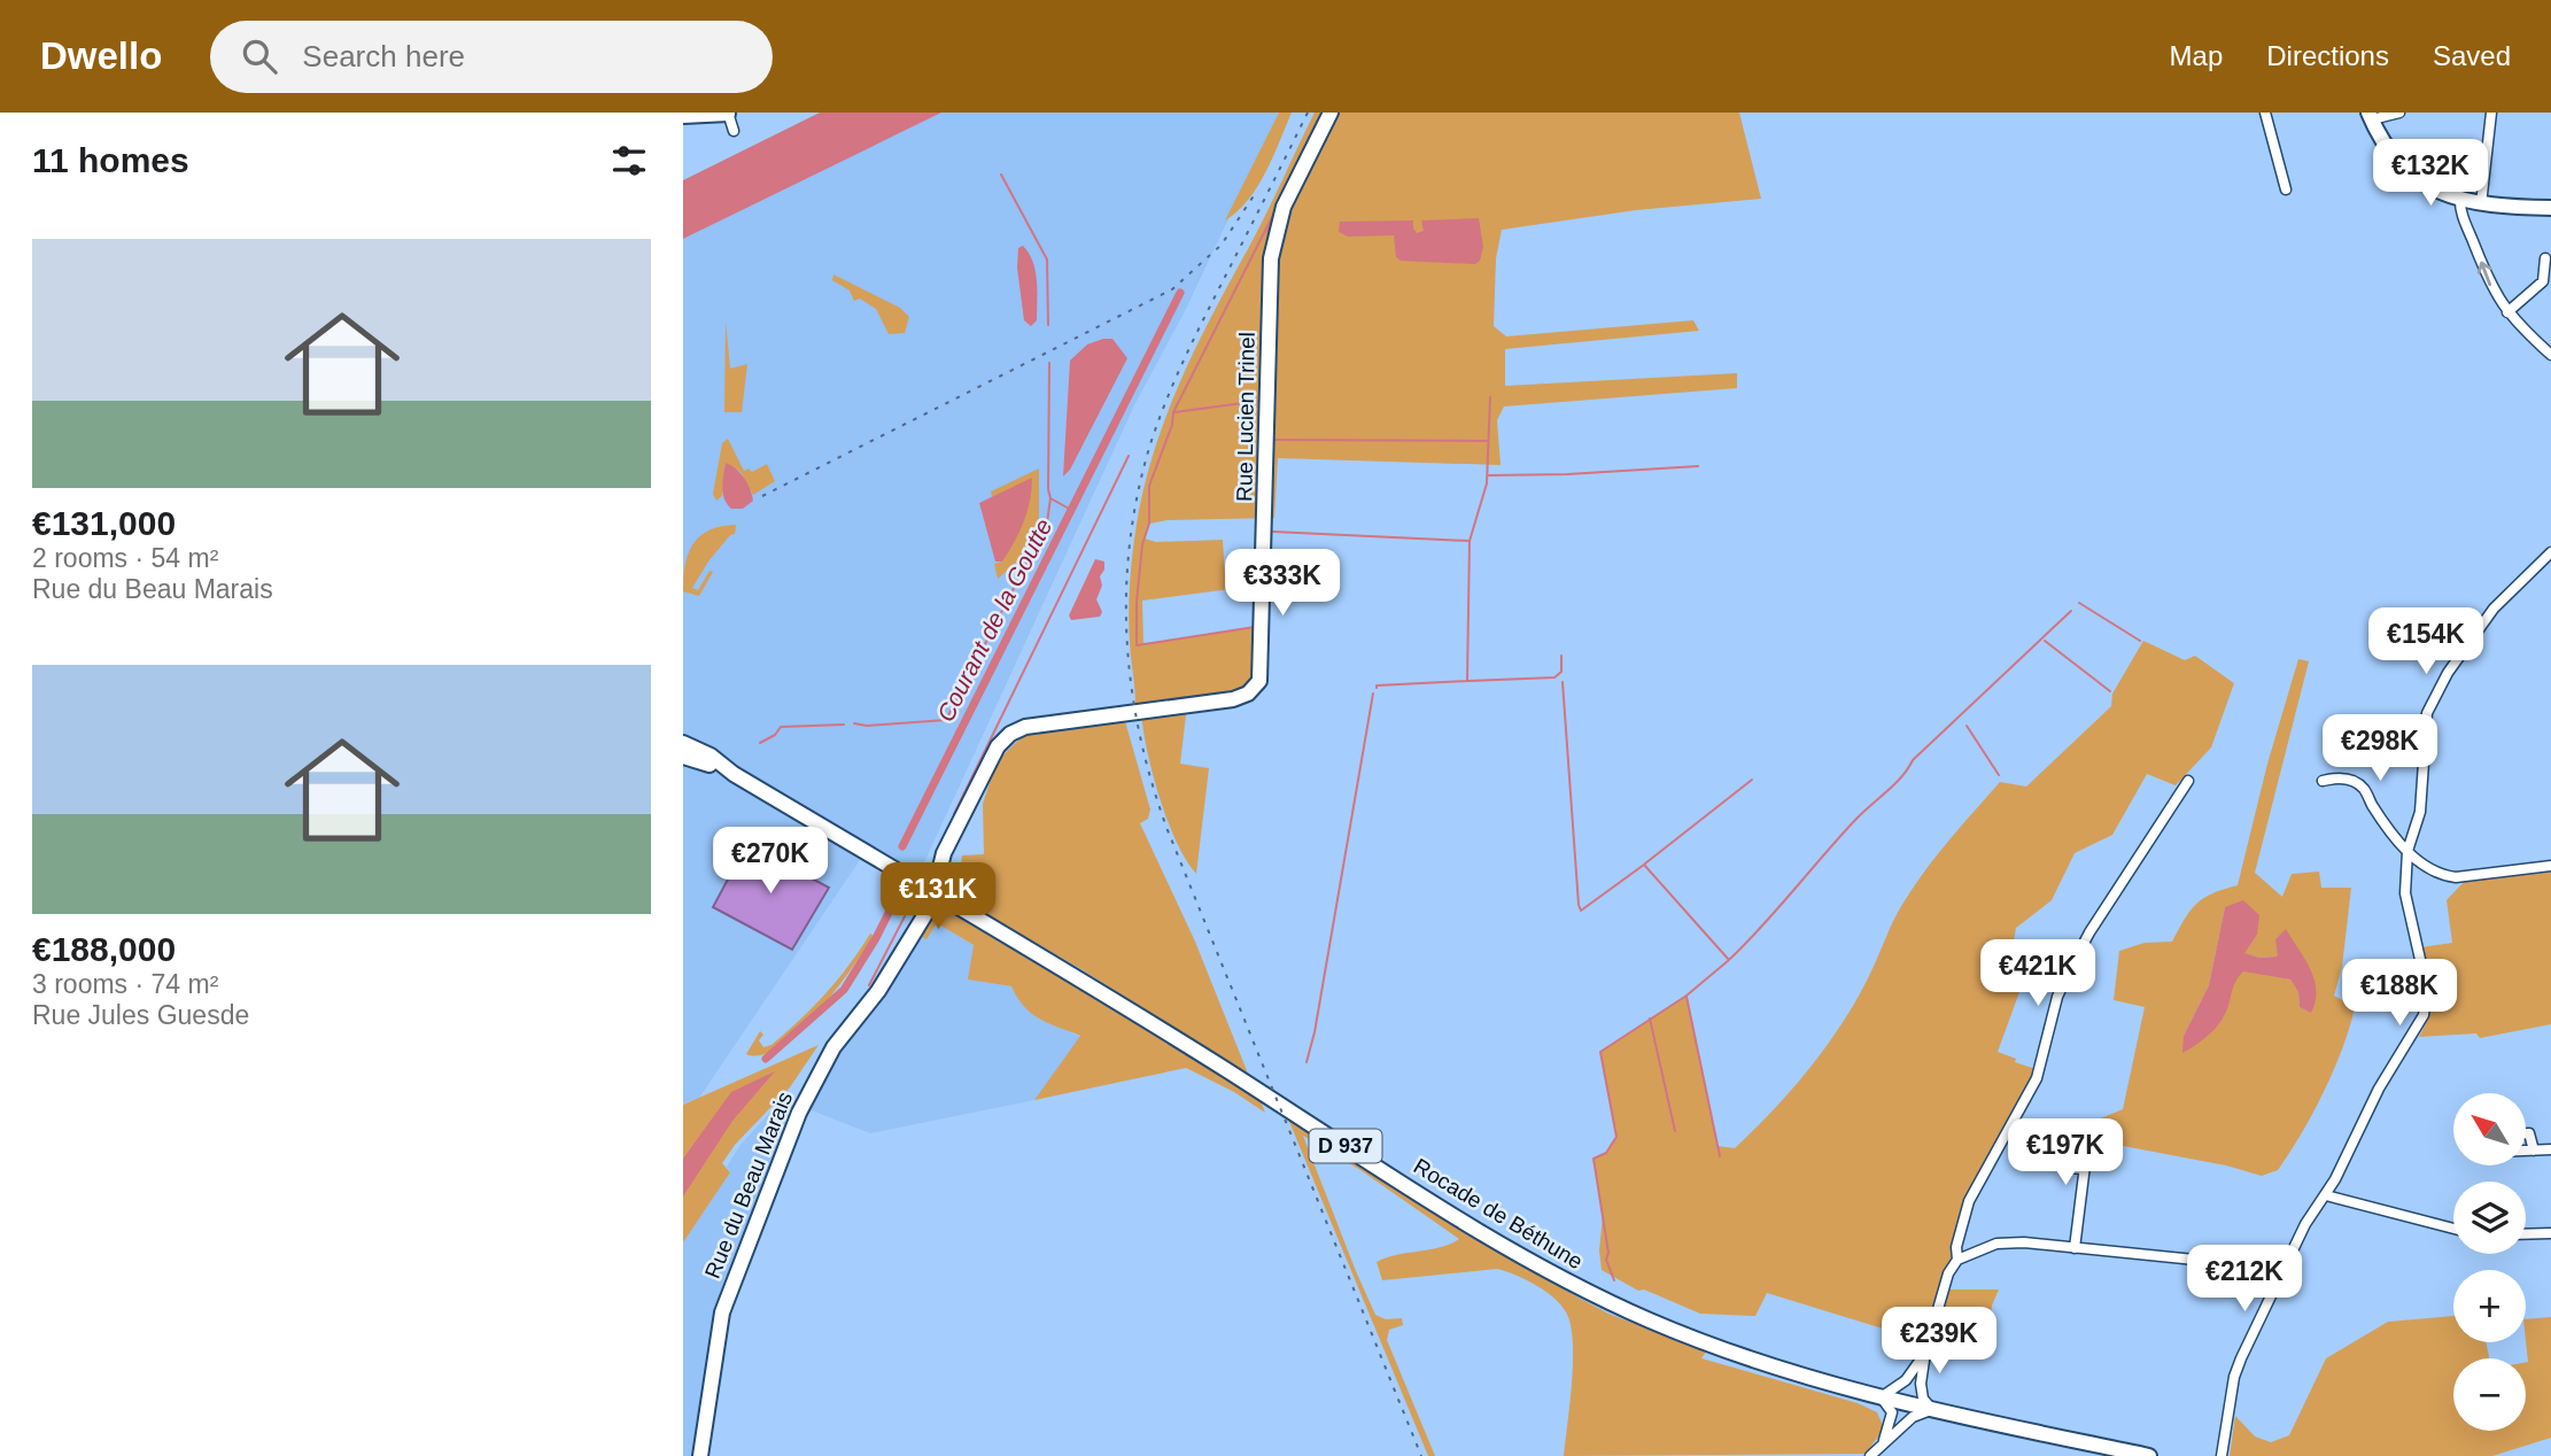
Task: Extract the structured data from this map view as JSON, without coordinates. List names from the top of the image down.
{
  "streets": {
    "street": [
      "Rue Lucien Trinel",
      "D 937",
      "Rue du Beau Marais",
      "Rocade de Béthune"
    ]
  },
  "crossings": [
    ["Rue Lucien Trinel", "Rue du Beau Marais"],
    ["Rue Lucien Trinel", "Rocade de Béthune"],
    ["D 937", "Rocade de Béthune"],
    ["Rue du Beau Marais", "Rocade de Béthune"]
  ],
  "water": ["Courant de la Goutte"],
  "north": "top left",
  "page": {
    "header": "Dwello",
    "search": "Search here",
    "nav": ["Map", "Directions", "Saved"],
    "heading": "11 homes",
    "price": [
      "€132K",
      "€333K",
      "€154K",
      "€298K",
      "€270K",
      "€131K",
      "€421K",
      "€188K",
      "€197K",
      "€212K",
      "€239K"
    ],
    "list": [
      {
        "name": "€131,000",
        "note": "2 rooms · 54 m² · Rue du Beau Marais"
      },
      {
        "name": "€188,000",
        "note": "3 rooms · 74 m² · Rue Jules Guesde"
      }
    ],
    "map_buttons": ["+", "−"]
  }
}
